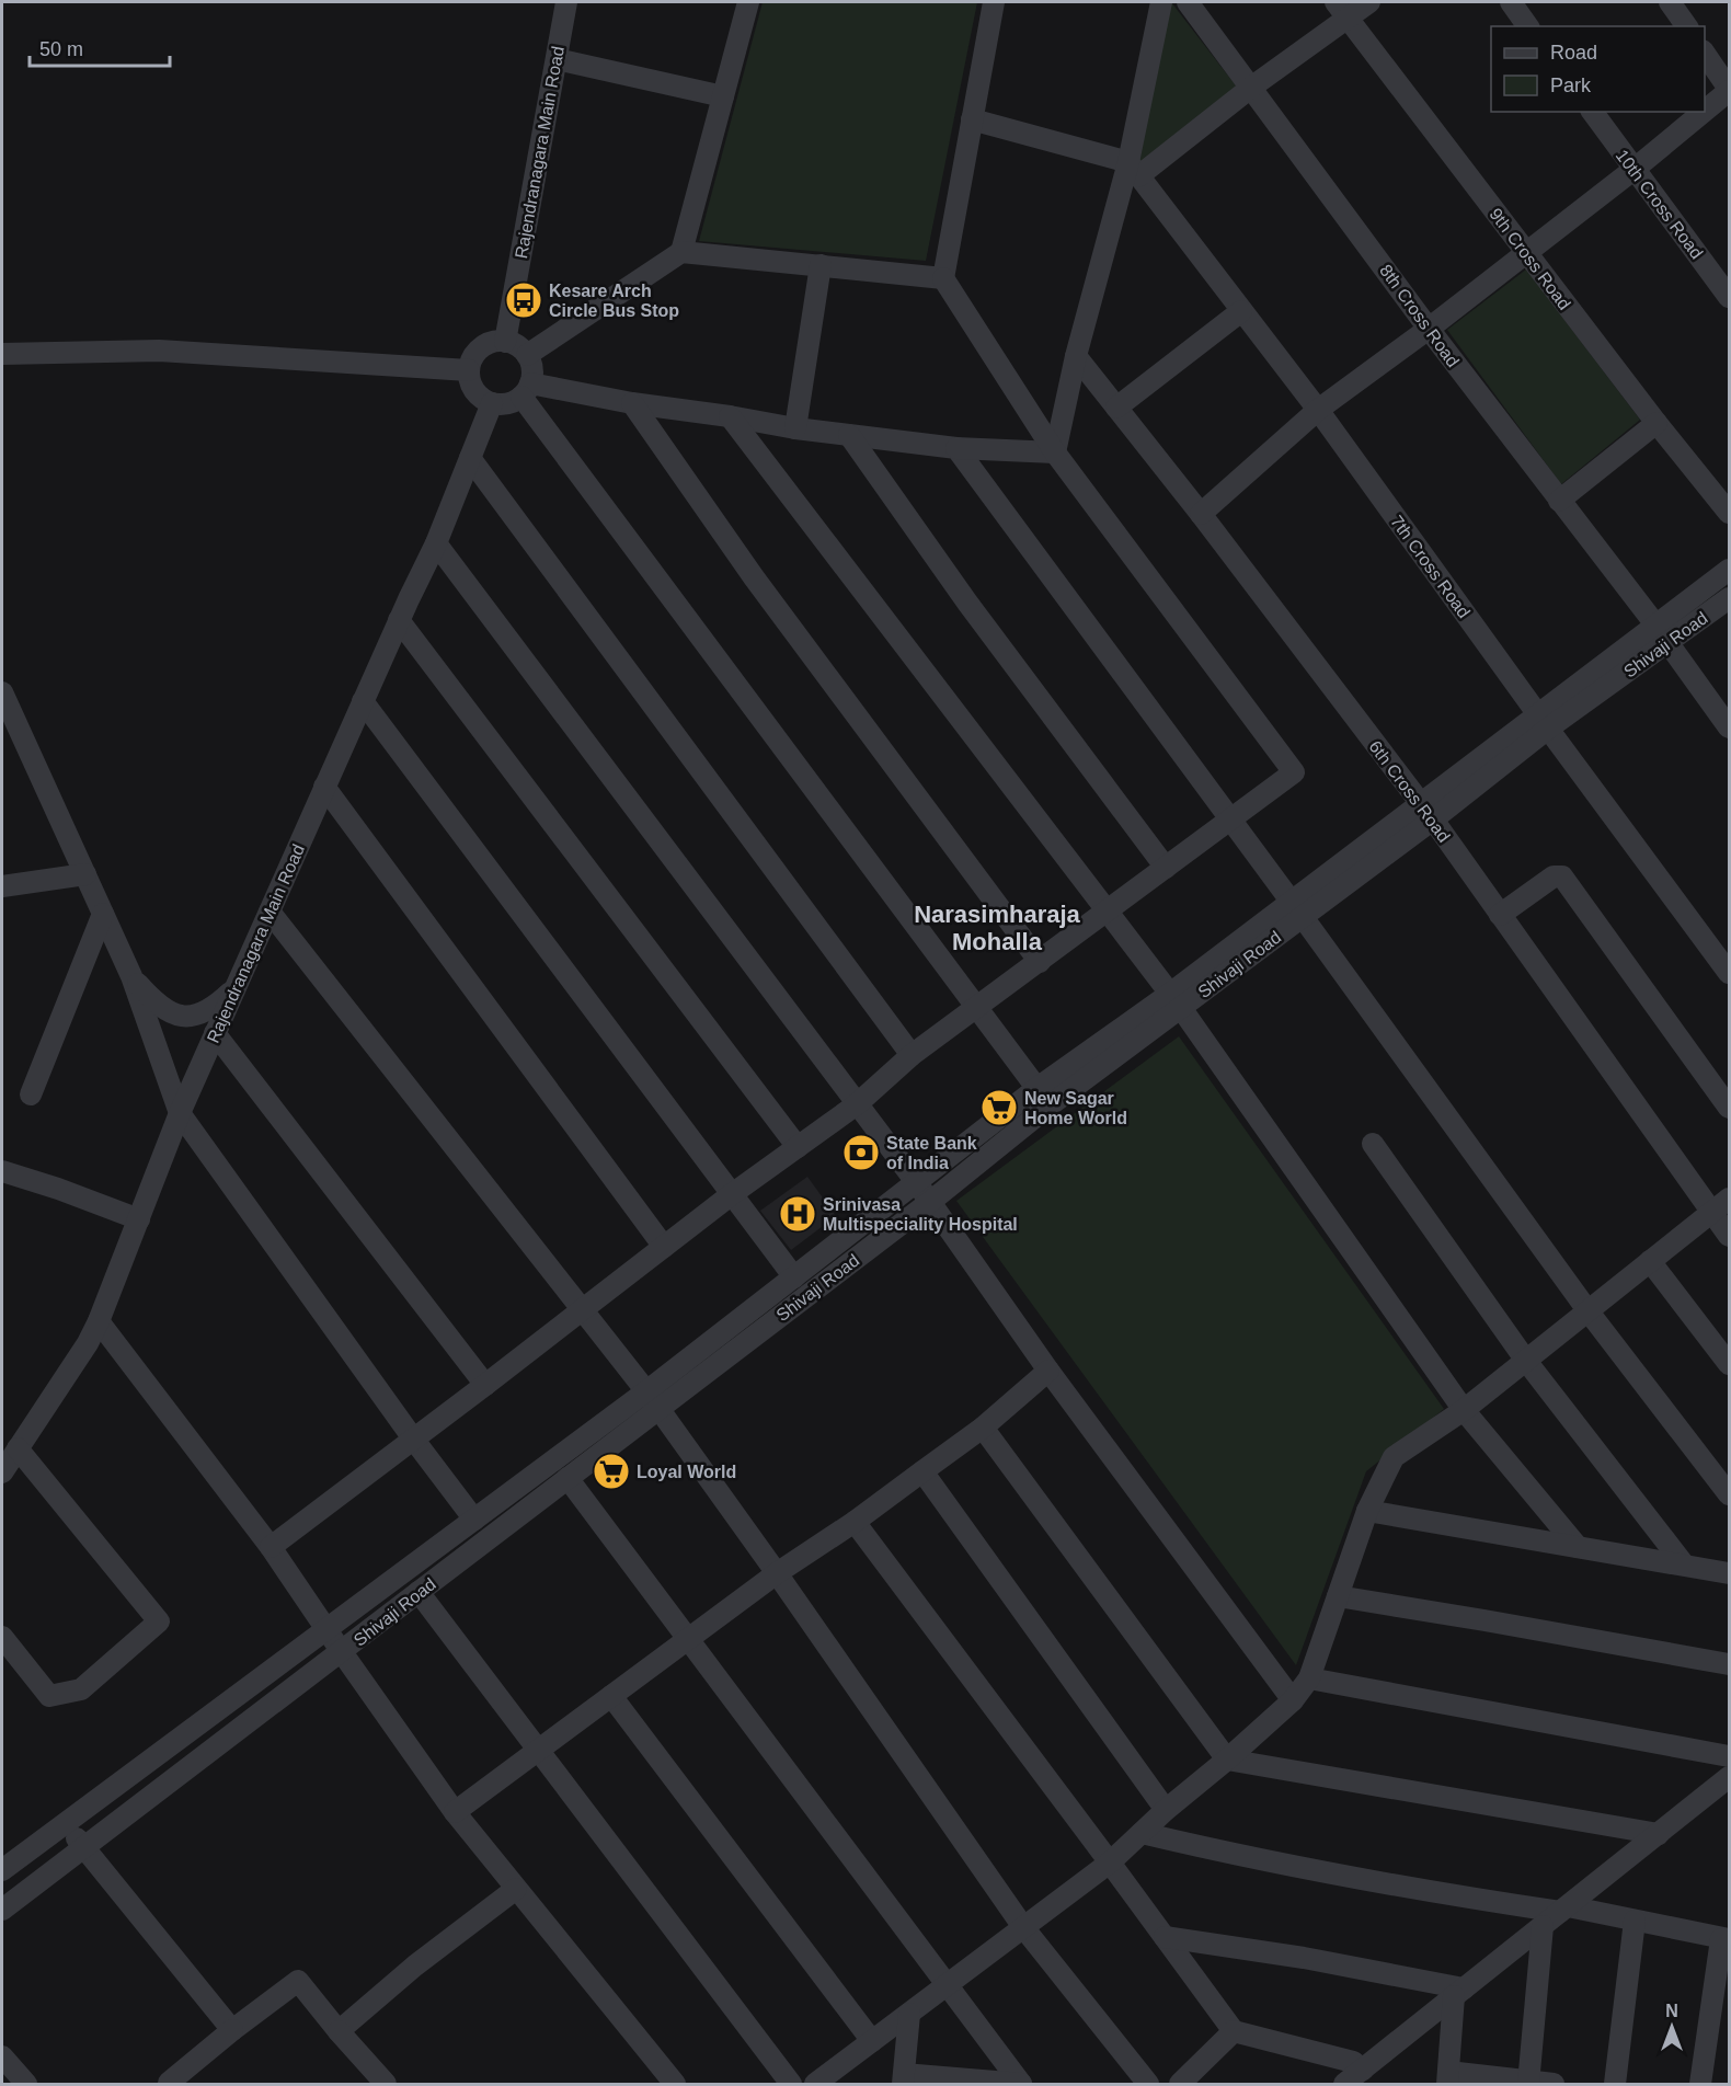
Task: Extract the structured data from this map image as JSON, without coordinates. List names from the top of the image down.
{
  "streets": {
    "street": [
      "Rajendranagara Main Road",
      "10th Cross Road",
      "9th Cross Road",
      "8th Cross Road",
      "7th Cross Road",
      "Shivaji Road",
      "6th Cross Road"
    ]
  },
  "crossings": [
    ["8th Cross Road", "Shivaji Road"],
    ["7th Cross Road", "Shivaji Road"],
    ["Shivaji Road", "6th Cross Road"]
  ],
  "districts": ["Narasimharaja Mohalla"],
  "places": {
    "bus stop": ["Kesare Arch Circle Bus Stop"],
    "supermarket": ["New Sagar Home World", "Loyal World"],
    "bank": ["State Bank of India"],
    "hospital": ["Srinivasa Multispeciality Hospital"]
  },
  "legend": ["Road", "Park"],
  "scale_bar": "50 m",
  "north": "top"
}
